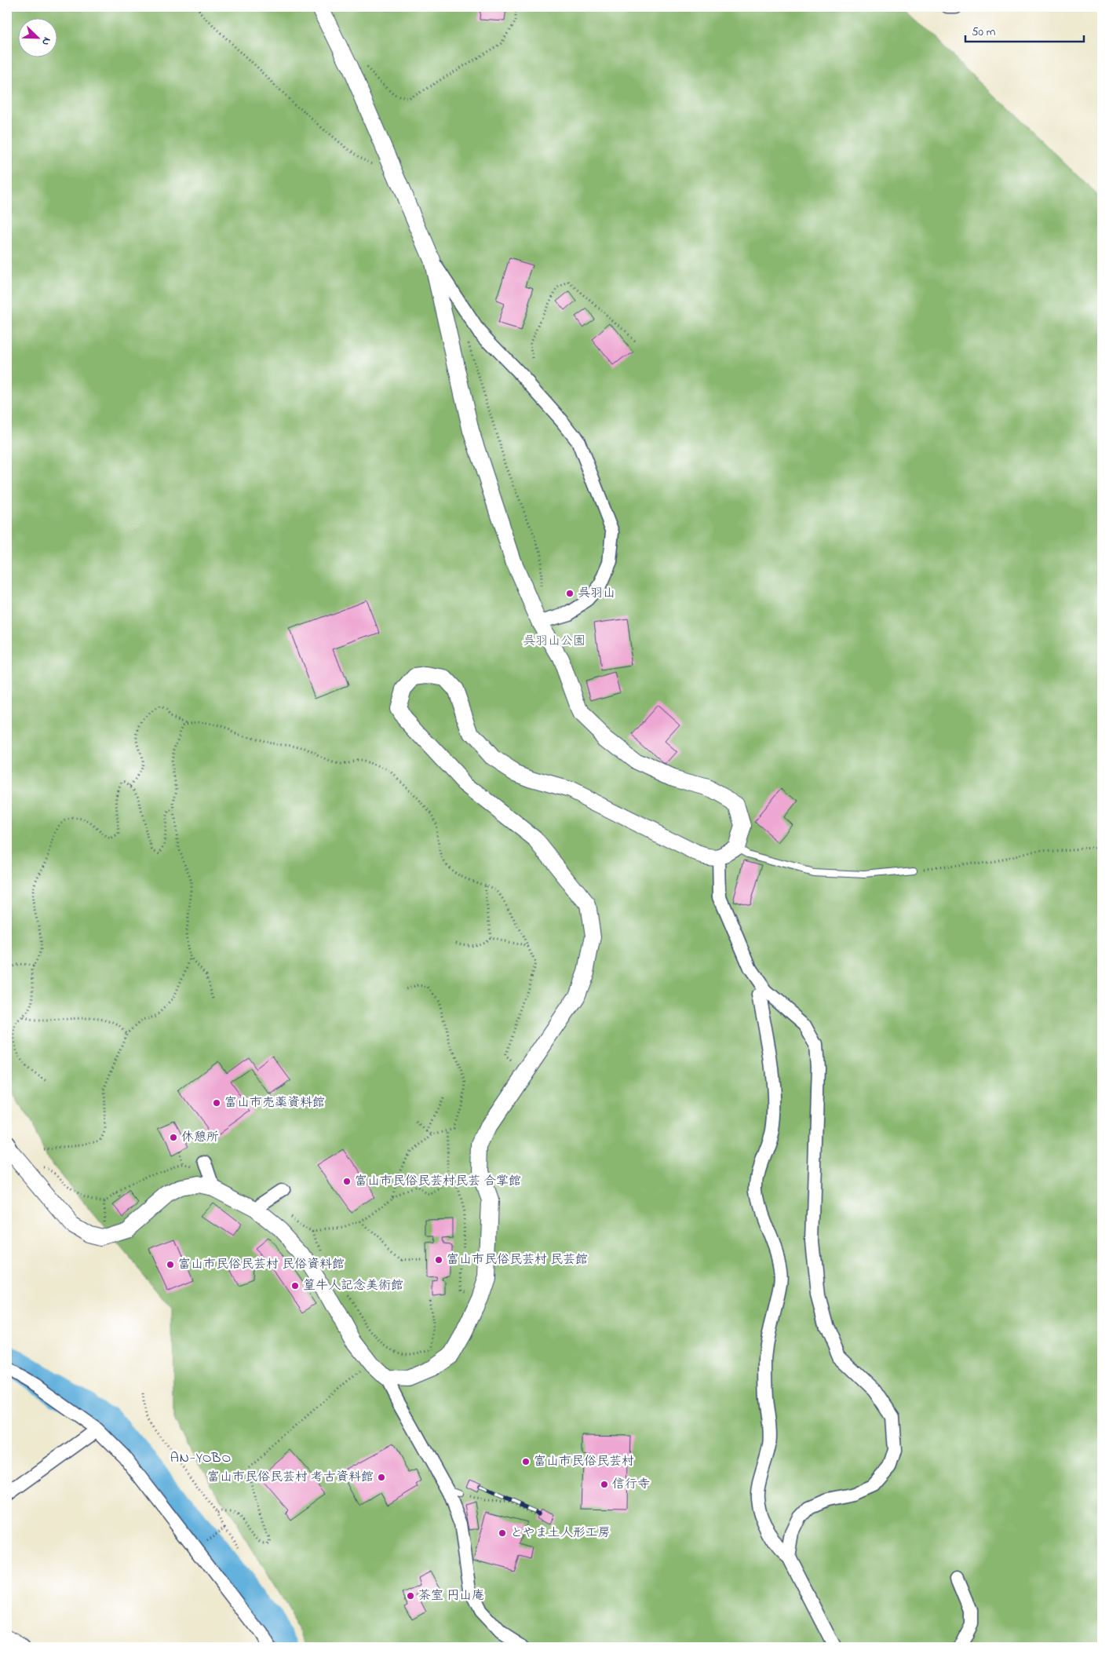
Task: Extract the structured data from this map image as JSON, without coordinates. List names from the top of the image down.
{
  "districts": ["AN-YOBO"],
  "parks": ["呉羽山公園"],
  "places": [
    "呉羽山",
    "富山市売薬資料館",
    "休憩所",
    "富山市民俗民芸村民芸 合掌館",
    "富山市民俗民芸村 民芸館",
    "富山市民俗民芸村 民俗資料館",
    "篁牛人記念美術館",
    "富山市民俗民芸村",
    "富山市民俗民芸村 考古資料館",
    "信行寺",
    "とやま土人形工房",
    "茶室 円山庵"
  ],
  "scale_bar": "50 m",
  "north": "bottom right"
}
